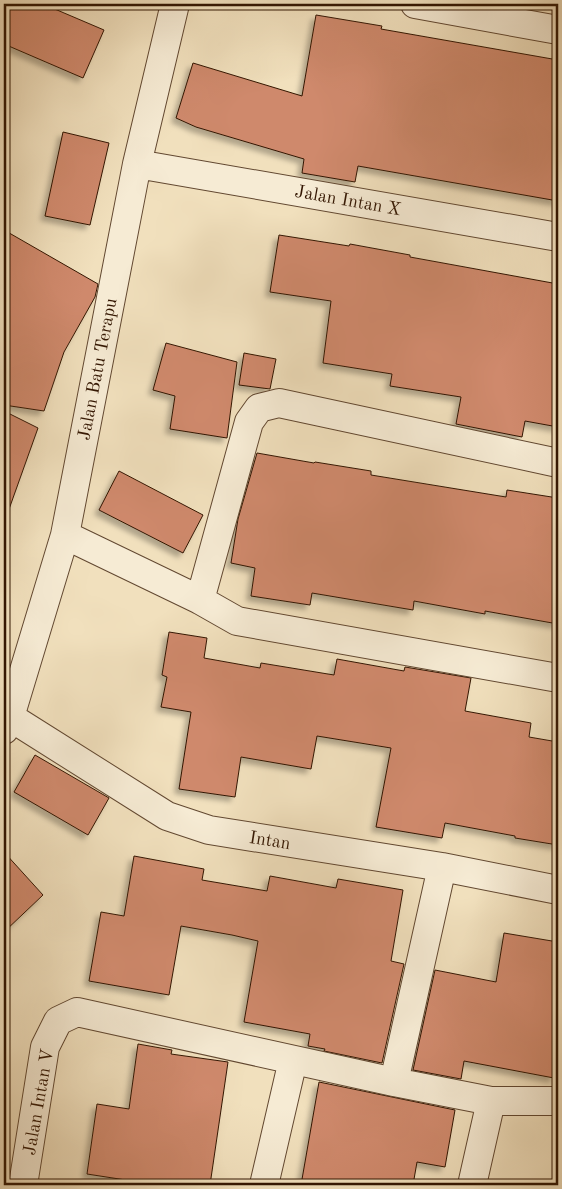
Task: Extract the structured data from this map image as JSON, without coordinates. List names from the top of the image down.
{
  "streets": {
    "street": [
      "Jalan Intan X",
      "Jalan Batu Terapu",
      "Intan",
      "Jalan Intan V"
    ]
  },
  "crossings": [
    ["Jalan Intan X", "Jalan Batu Terapu"],
    ["Jalan Batu Terapu", "Intan"]
  ]
}
